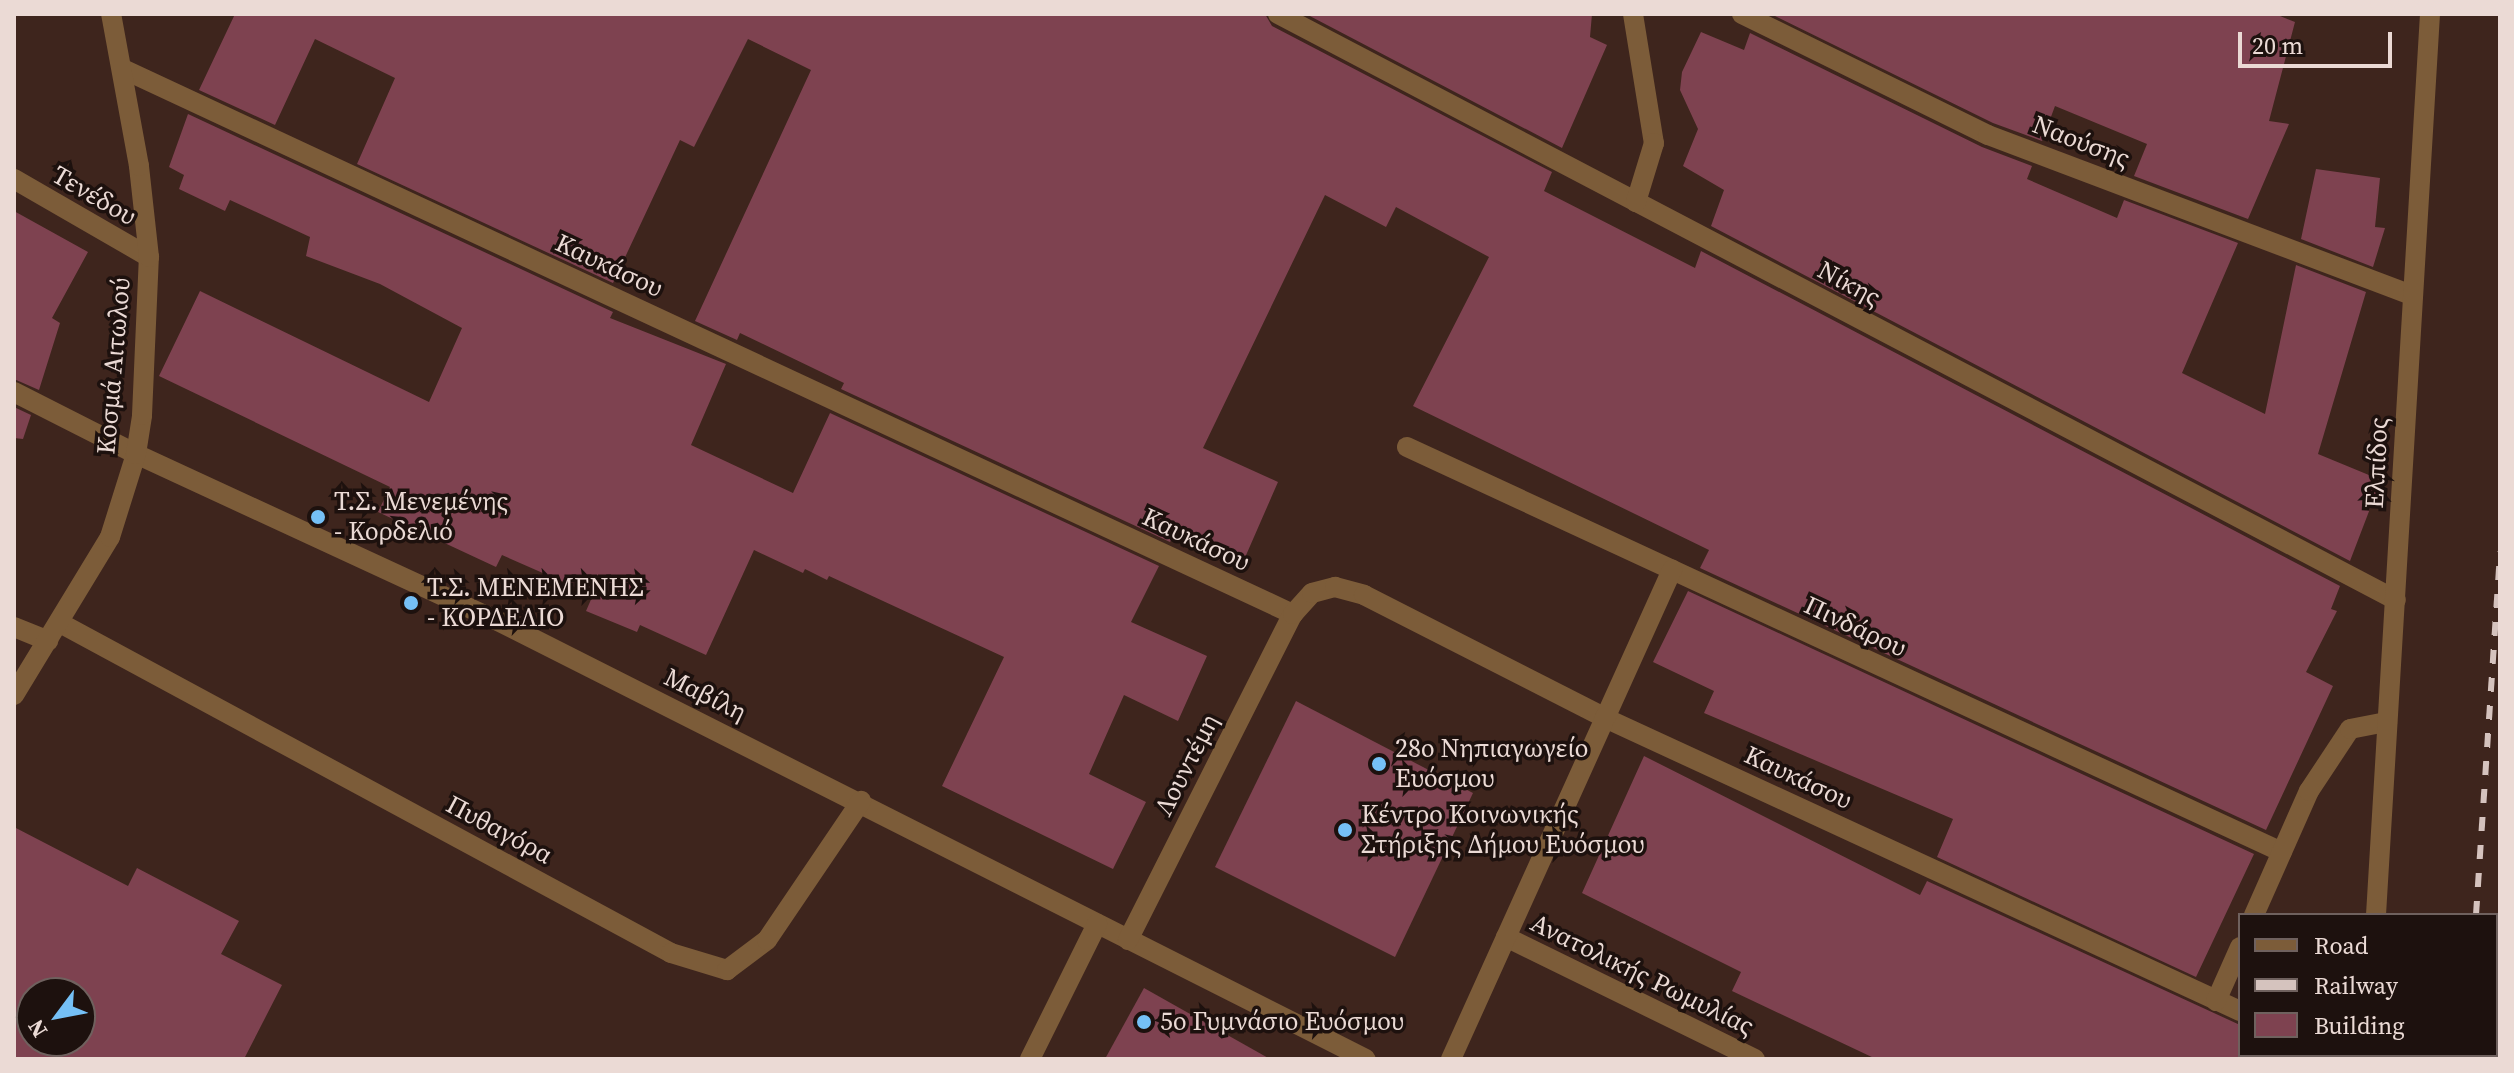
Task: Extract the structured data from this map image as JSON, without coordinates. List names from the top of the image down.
{
  "streets": {
    "street": [
      "Ναούσης",
      "Τενέδου",
      "Καυκάσου",
      "Νίκης",
      "Κοσμά Αιτωλού",
      "Ελπίδος",
      "Πινδάρου",
      "Μαβίλη",
      "Λουντέμη",
      "Πυθαγόρα",
      "Ανατολικής Ρωμυλίας"
    ]
  },
  "crossings": [
    ["Ναούσης", "Ελπίδος"],
    ["Τενέδου", "Κοσμά Αιτωλού"],
    ["Καυκάσου", "Κοσμά Αιτωλού"],
    ["Καυκάσου", "Λουντέμη"],
    ["Νίκης", "Ελπίδος"],
    ["Κοσμά Αιτωλού", "Μαβίλη"],
    ["Κοσμά Αιτωλού", "Πυθαγόρα"],
    ["Μαβίλη", "Λουντέμη"],
    ["Μαβίλη", "Πυθαγόρα"]
  ],
  "places": [
    "Τ.Σ. Μενεμένης - Κορδελιό",
    "Τ.Σ. ΜΕΝΕΜΕΝΗΣ - ΚΟΡΔΕΛΙΟ",
    "28ο Νηπιαγωγείο Ευόσμου",
    "Κέντρο Κοινωνικής Στήριξης Δήμου Ευόσμου",
    "5ο Γυμνάσιο Ευόσμου"
  ],
  "legend": ["Road", "Railway", "Building"],
  "scale_bar": "20 m",
  "north": "bottom left"
}
